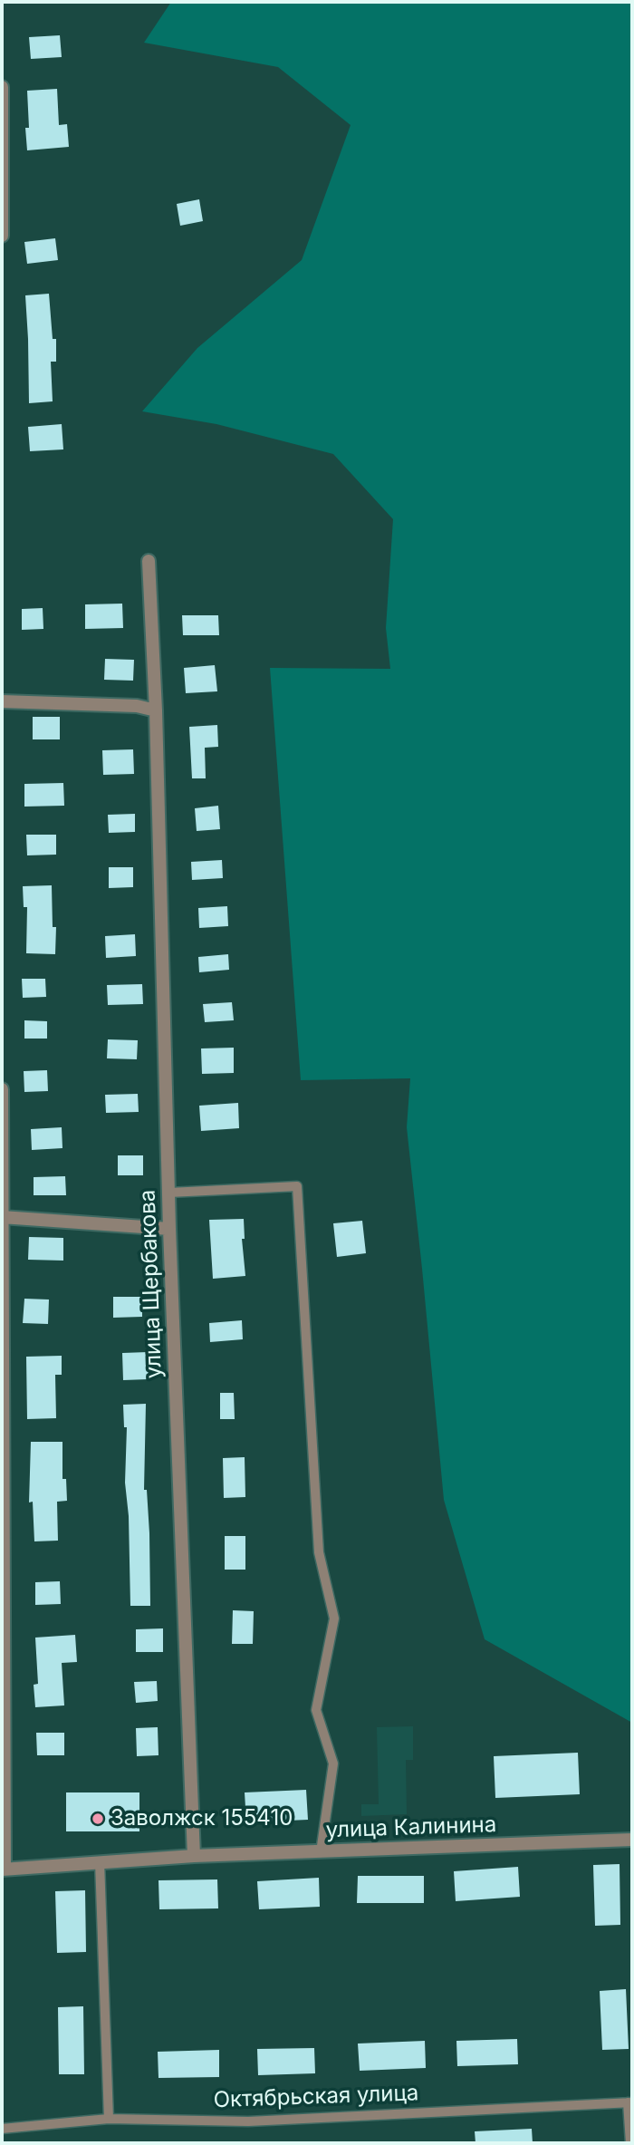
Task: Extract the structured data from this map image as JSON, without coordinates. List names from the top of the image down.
{
  "streets": {
    "street": ["улица Щербакова", "улица Калинина"],
    "lane": ["Октябрьская улица"]
  },
  "crossings": [
    ["улица Щербакова", "улица Калинина"]
  ],
  "places": ["Заволжск 155410"]
}
